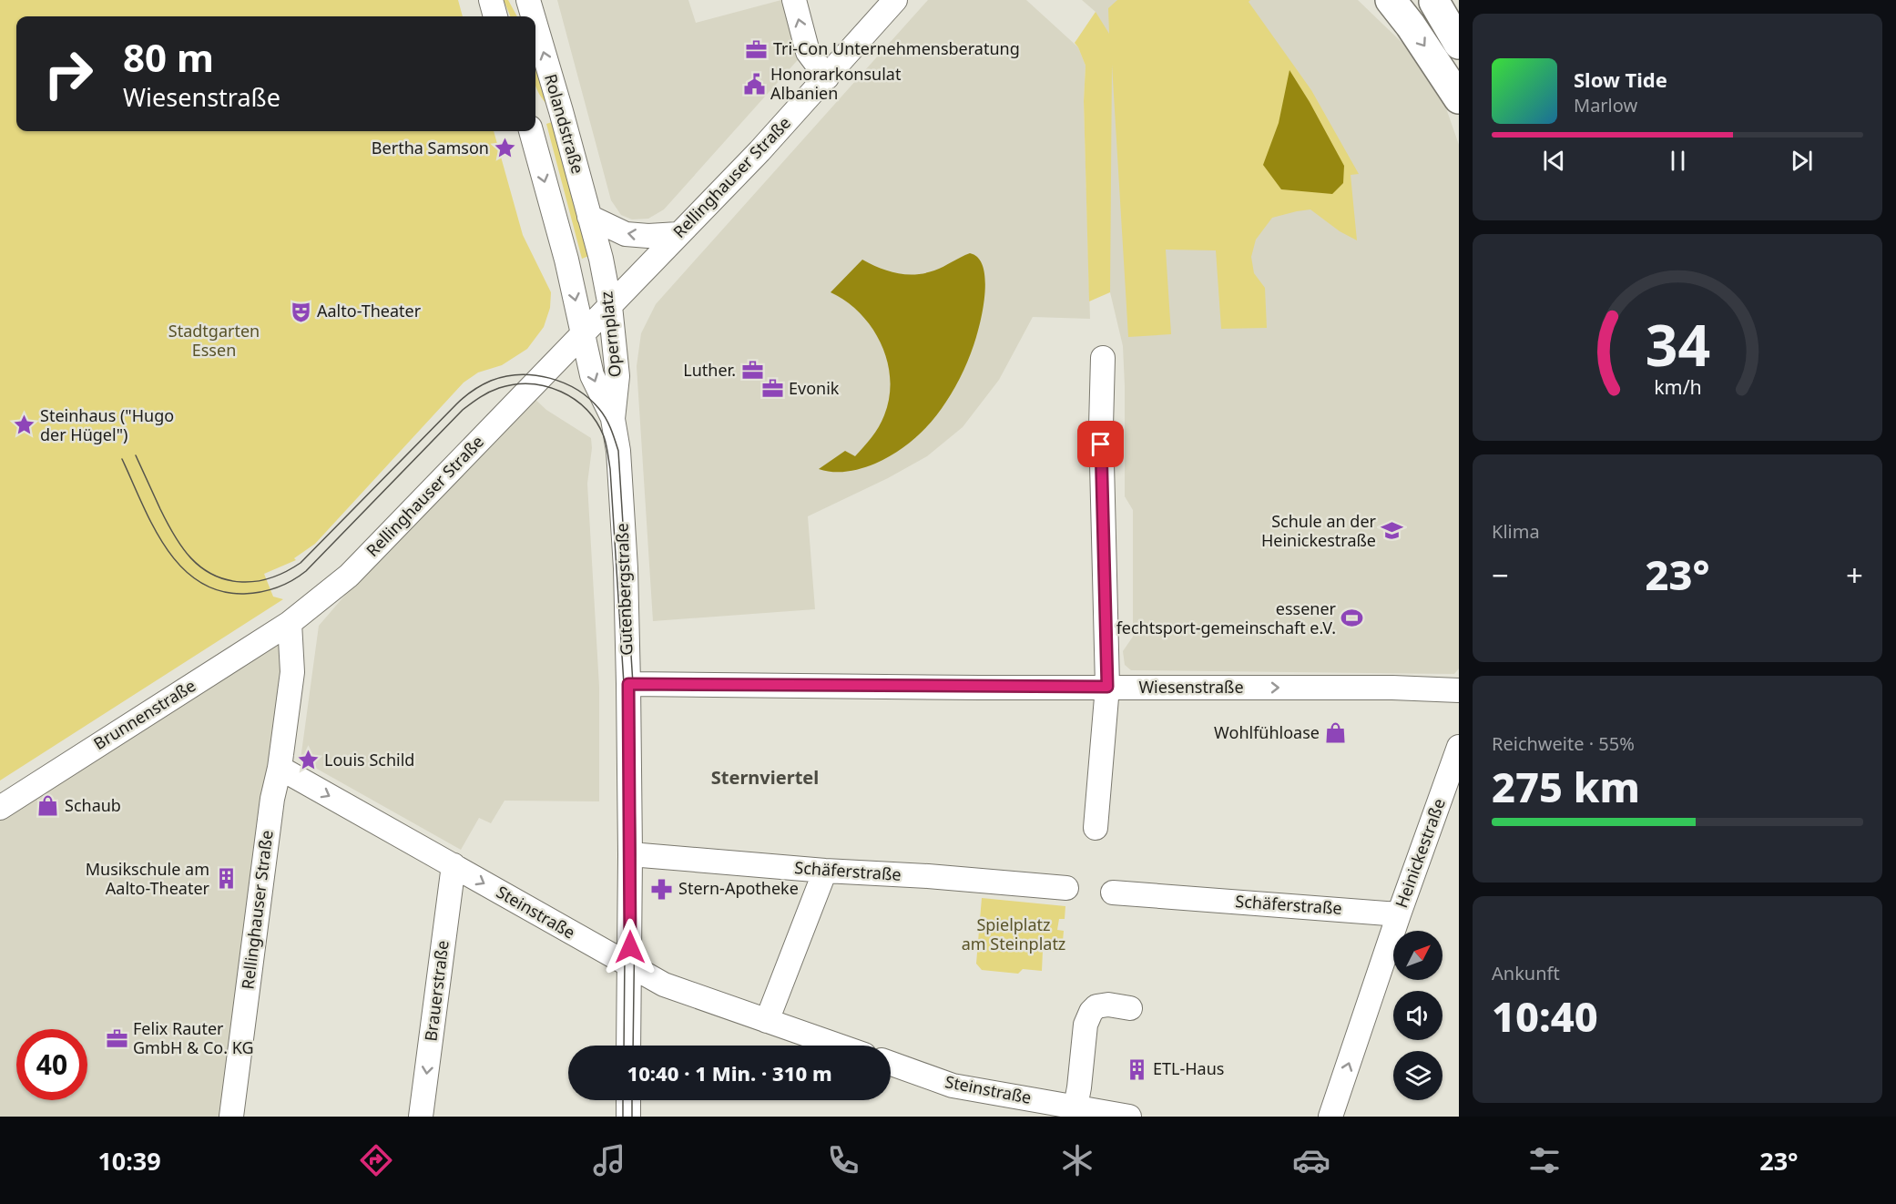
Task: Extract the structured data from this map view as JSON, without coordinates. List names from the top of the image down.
{
  "streets": {
    "street": [
      "Rolandstraße",
      "Rellinghauser Straße",
      "Opernplatz",
      "Gutenbergstraße",
      "Wiesenstraße",
      "Brunnenstraße",
      "Heinickestraße",
      "Schäferstraße",
      "Steinstraße",
      "Brauerstraße"
    ]
  },
  "crossings": [
    ["Rolandstraße", "Opernplatz"],
    ["Rellinghauser Straße", "Opernplatz"],
    ["Rellinghauser Straße", "Brunnenstraße"],
    ["Rellinghauser Straße", "Steinstraße"],
    ["Opernplatz", "Gutenbergstraße"],
    ["Gutenbergstraße", "Wiesenstraße"],
    ["Gutenbergstraße", "Schäferstraße"],
    ["Gutenbergstraße", "Steinstraße"],
    ["Heinickestraße", "Schäferstraße"],
    ["Steinstraße", "Brauerstraße"]
  ],
  "one_way": [
    "Wiesenstraße",
    "Heinickestraße",
    "Steinstraße",
    "Brauerstraße"
  ],
  "districts": ["Sternviertel"],
  "parks": ["Stadtgarten Essen", "Spielplatz am Steinplatz"],
  "places": {
    "office": [
      "Tri-Con Unternehmensberatung",
      "Luther.",
      "Evonik",
      "Felix Rauter GmbH & Co. KG"
    ],
    "public building": ["Honorarkonsulat Albanien"],
    "place": ["Bertha Samson", "Steinhaus (\"Hugo der Hügel\")", "Louis Schild"],
    "theatre": ["Aalto-Theater"],
    "school or university": ["Schule an der Heinickestraße"],
    "sports": ["essener fechtsport-gemeinschaft e.V."],
    "shop": ["Wohlfühloase", "Schaub"],
    "building": ["Musikschule am Aalto-Theater", "ETL-Haus"],
    "pharmacy": ["Stern-Apotheke"]
  },
  "north": "top right",
  "page": {
    "turn": ["80 m", "Wiesenstraße"],
    "song": ["Slow Tide", "Marlow"],
    "tile": [
      "Klima",
      ["Reichweite · 55%", "275 km"],
      ["Ankunft", "10:40"]
    ],
    "heat": ["−", "23°", "+"],
    "limit": "40",
    "trip": "10:40 · 1 Min. · 310 m",
    "tabs": ["10:39", "23°"],
    "gauge": ["34", "km/h"]
  }
}
